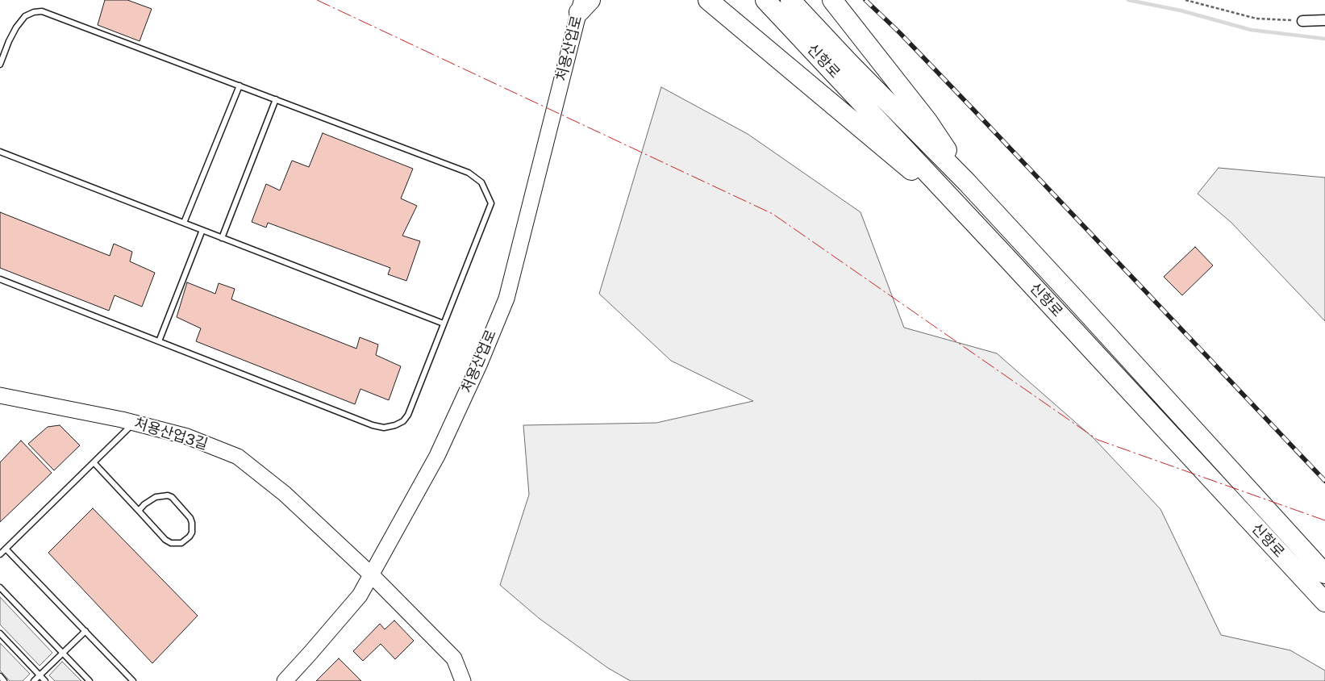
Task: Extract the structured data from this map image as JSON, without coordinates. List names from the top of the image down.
{
  "streets": {
    "highway": ["신항로"],
    "main road": ["처용산업로", "처용산업3길"]
  },
  "crossings": [
    ["처용산업로", "처용산업3길"]
  ]
}
